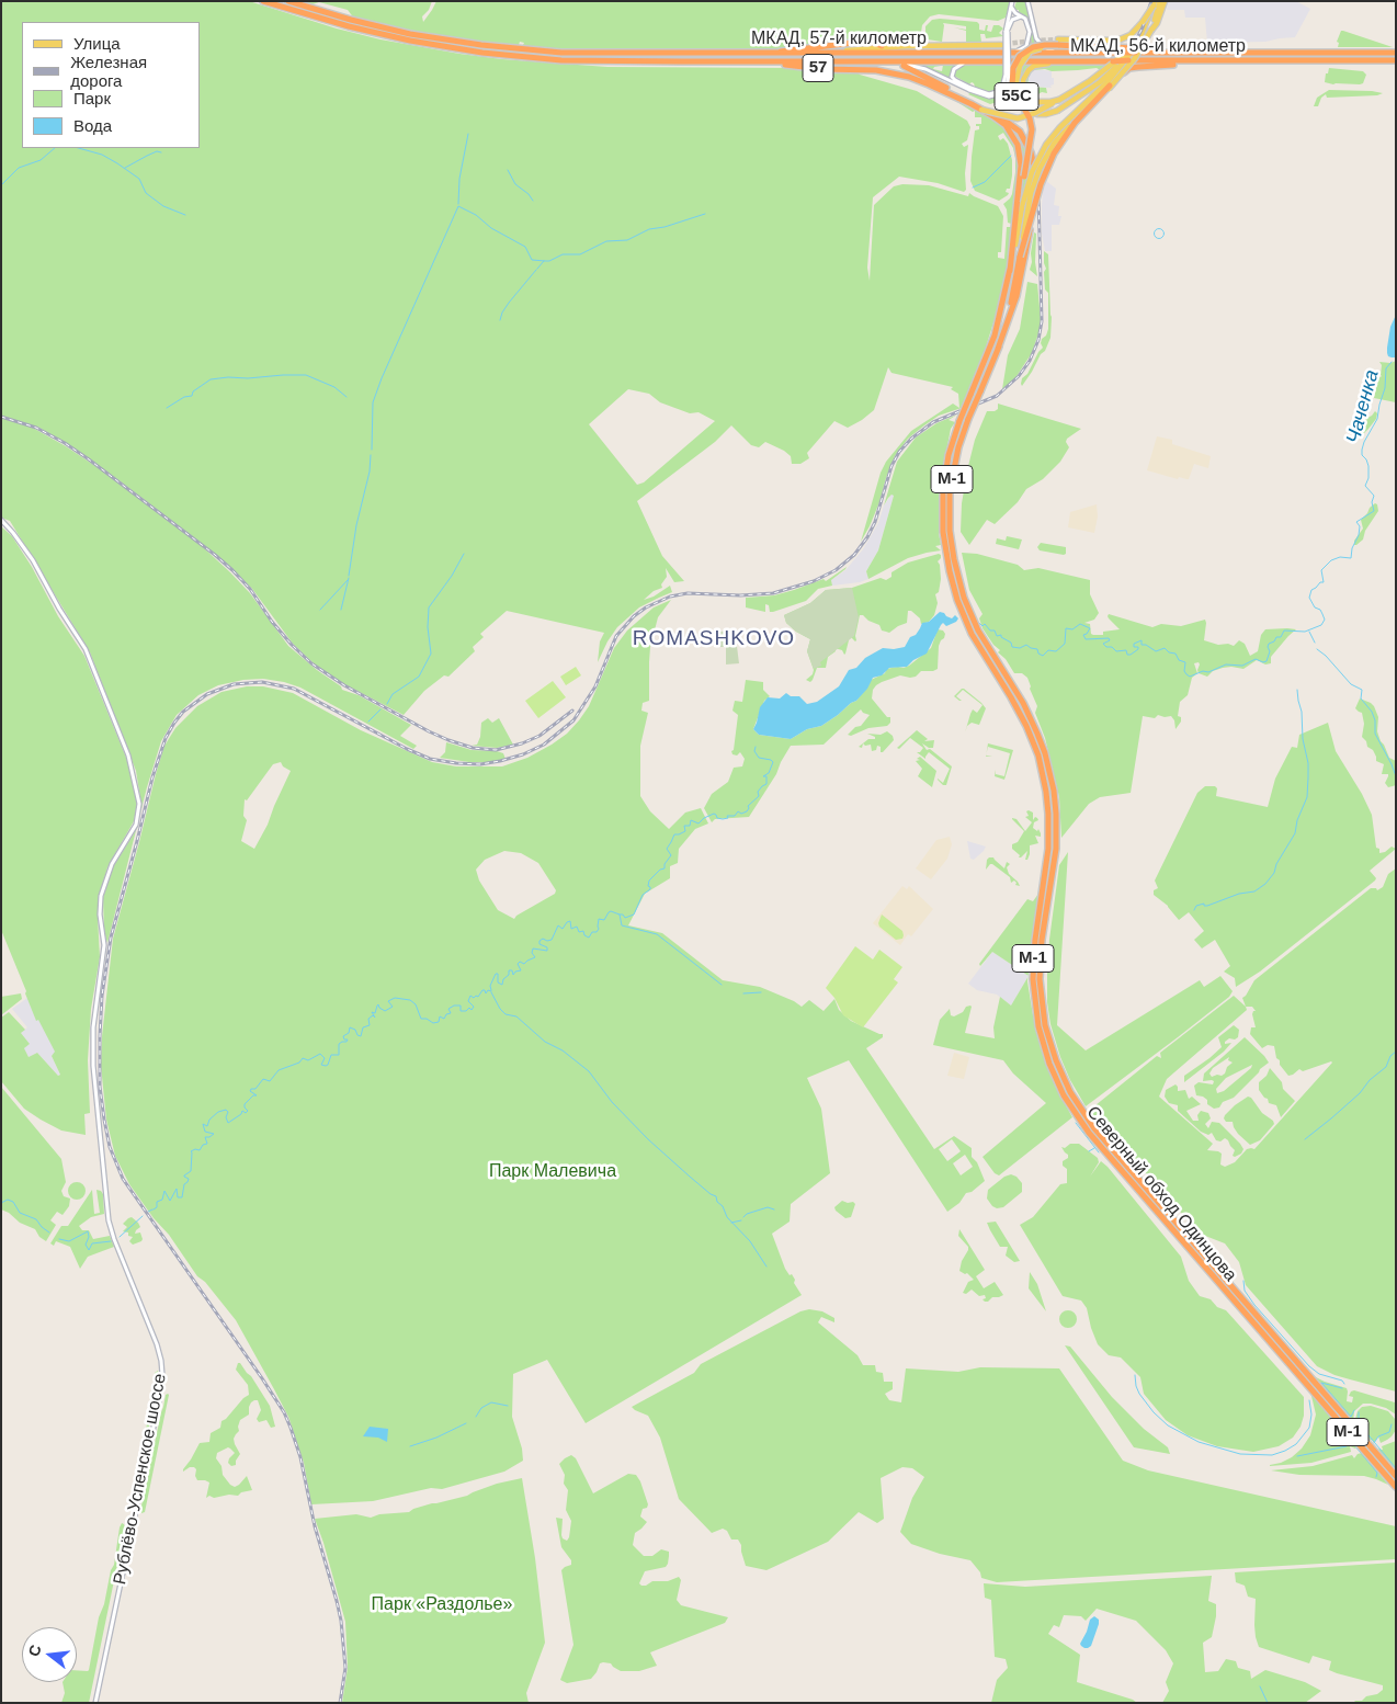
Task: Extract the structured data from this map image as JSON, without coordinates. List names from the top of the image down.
{
  "streets": {
    "highway": [
      "МКАД, 57-й километр",
      "МКАД, 56-й километр",
      "57",
      "55C",
      "М-1",
      "Северный обход Одинцова"
    ],
    "main road": ["Рублёво-Успенское шоссе"]
  },
  "crossings": [
    ["МКАД, 57-й километр", "МКАД, 56-й километр"],
    ["МКАД, 57-й километр", "57"],
    ["МКАД, 56-й километр", "55C"],
    ["МКАД, 56-й километр", "Северный обход Одинцова"],
    ["57", "Северный обход Одинцова"],
    ["55C", "Северный обход Одинцова"]
  ],
  "districts": ["ROMASHKOVO"],
  "water": ["Чаченка"],
  "parks": ["Парк Малевича", "Парк «Раздолье»"],
  "legend": [
    "Улица",
    "Железная дорога",
    "Парк",
    "Вода"
  ],
  "north": "left"
}
